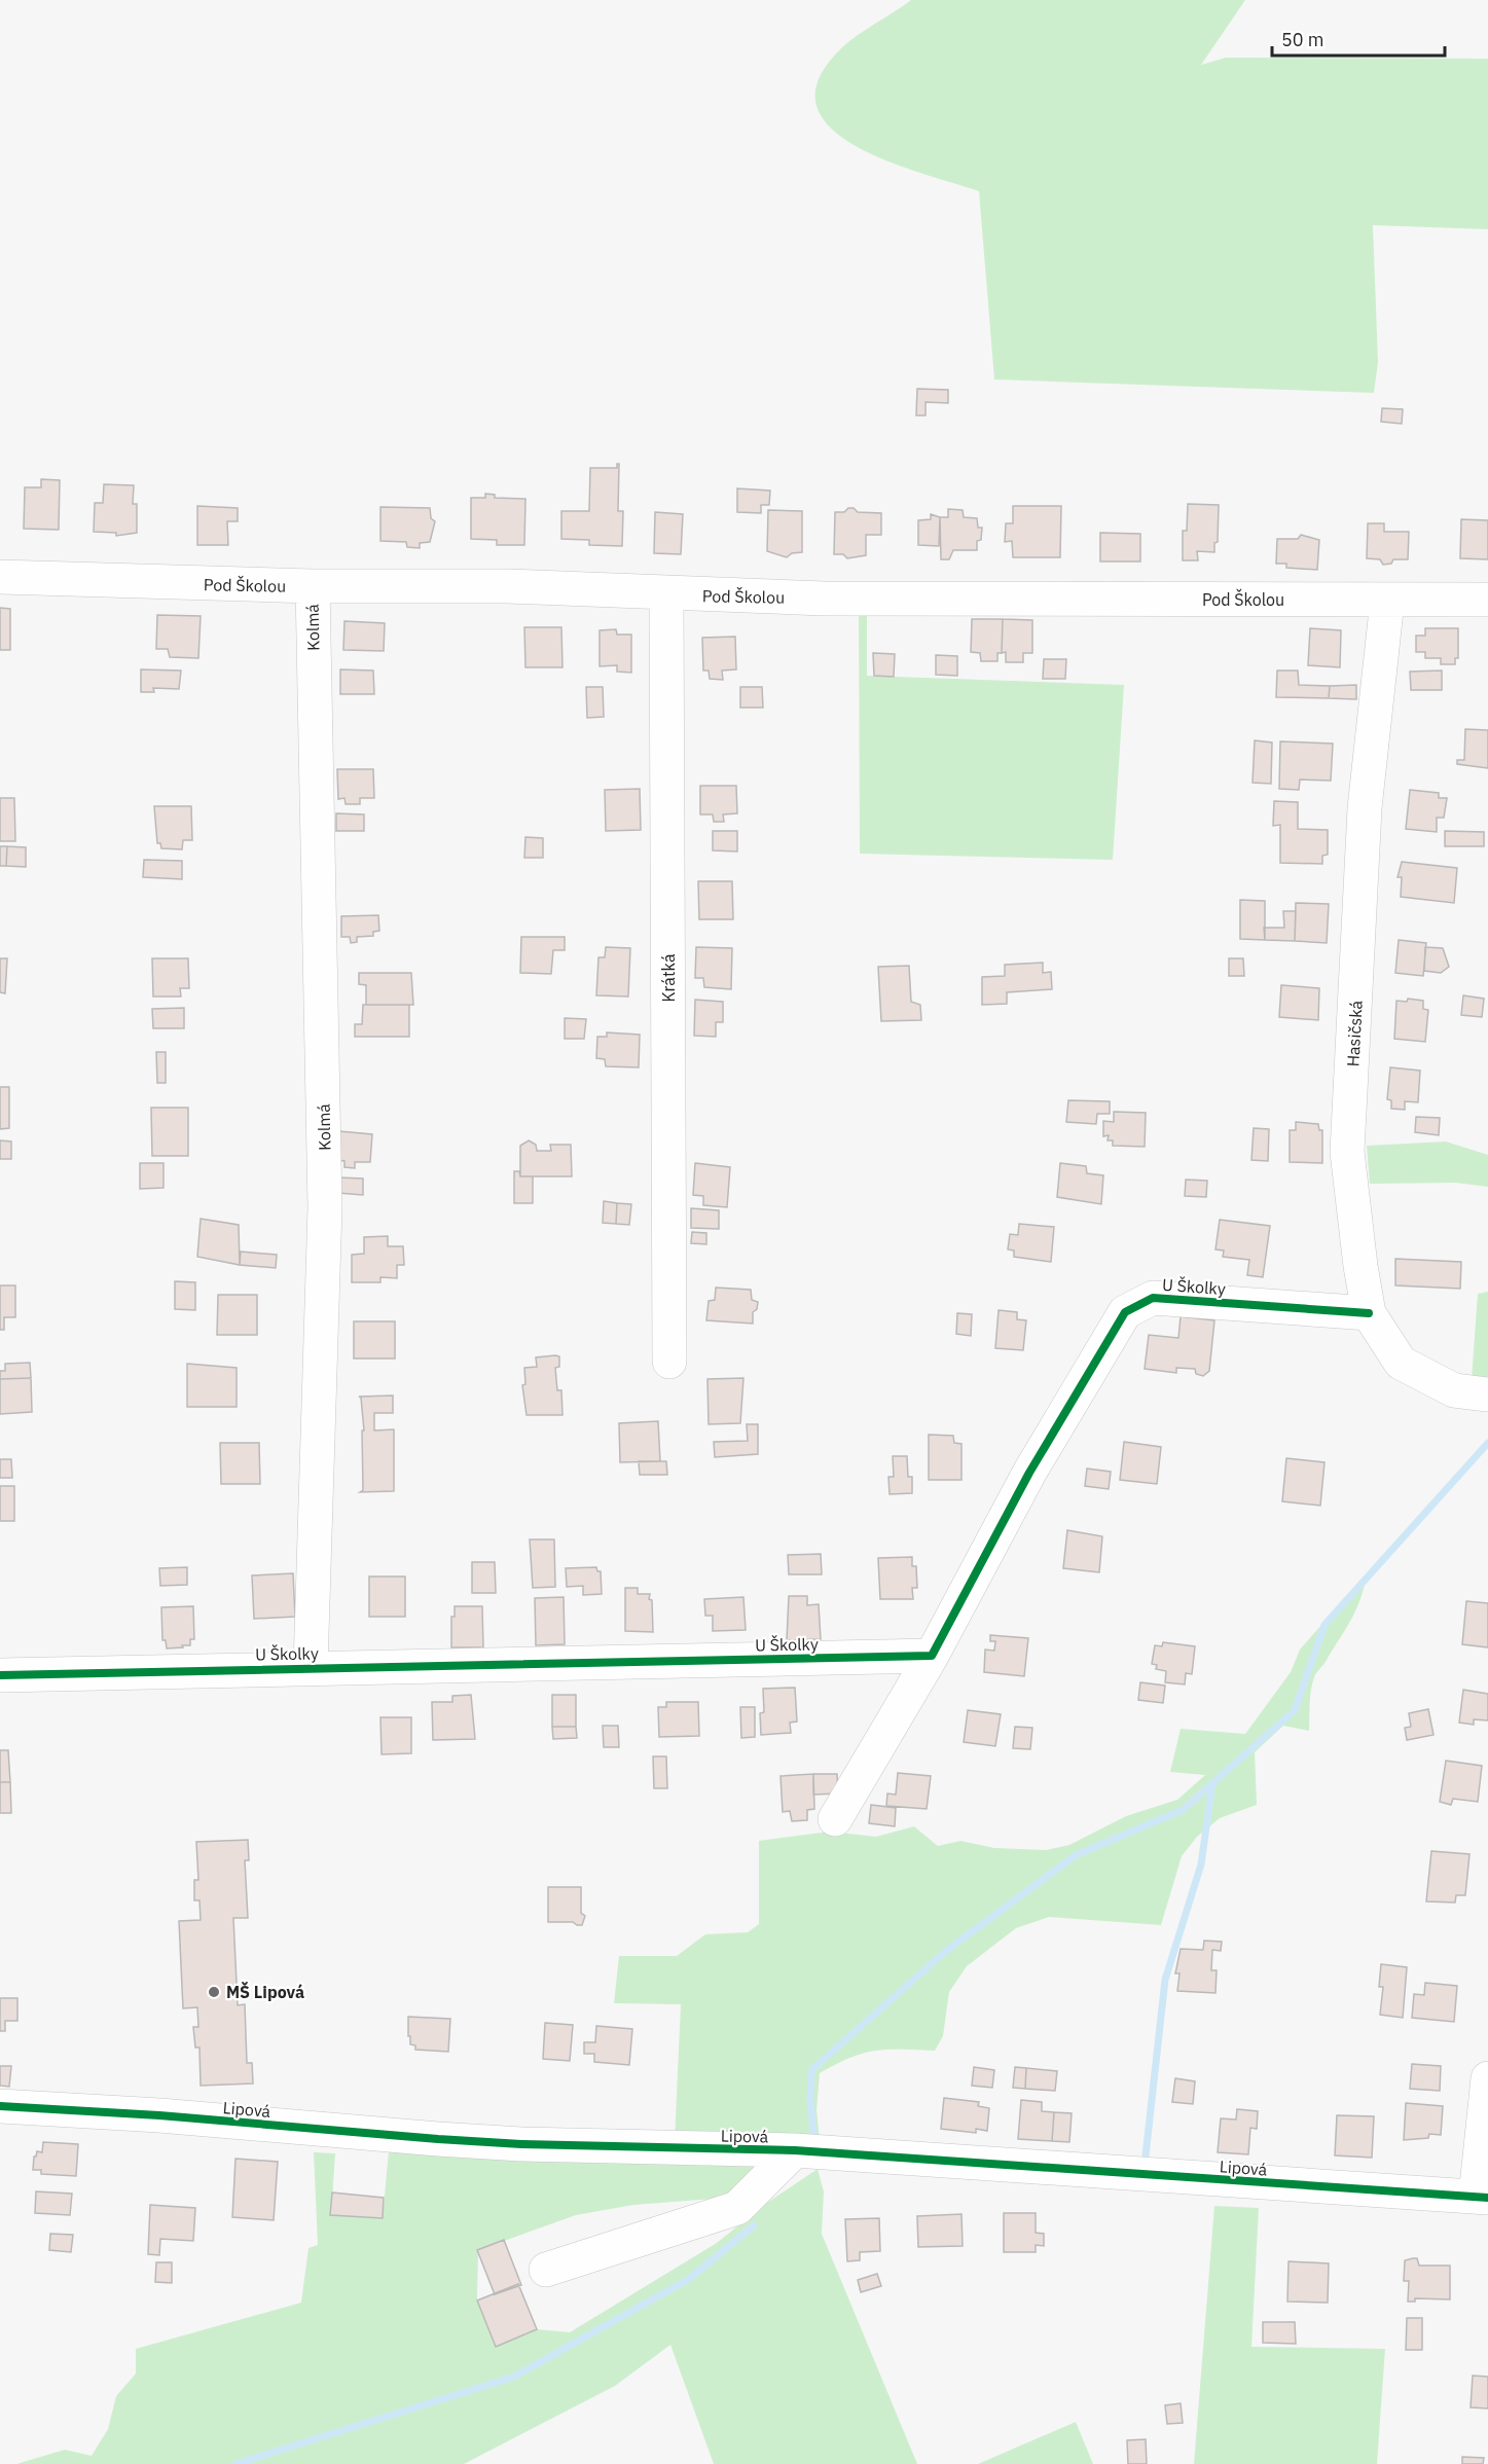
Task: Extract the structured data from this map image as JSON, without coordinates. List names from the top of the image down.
{
  "streets": {
    "street": [
      "Pod Školou",
      "Kolmá",
      "Krátká",
      "Hasičská",
      "U Školky",
      "Lipová"
    ]
  },
  "crossings": [
    ["Pod Školou", "Kolmá"],
    ["Pod Školou", "Krátká"],
    ["Pod Školou", "Hasičská"],
    ["Kolmá", "U Školky"],
    ["Hasičská", "U Školky"]
  ],
  "places": ["MŠ Lipová"],
  "scale_bar": "50 m"
}
